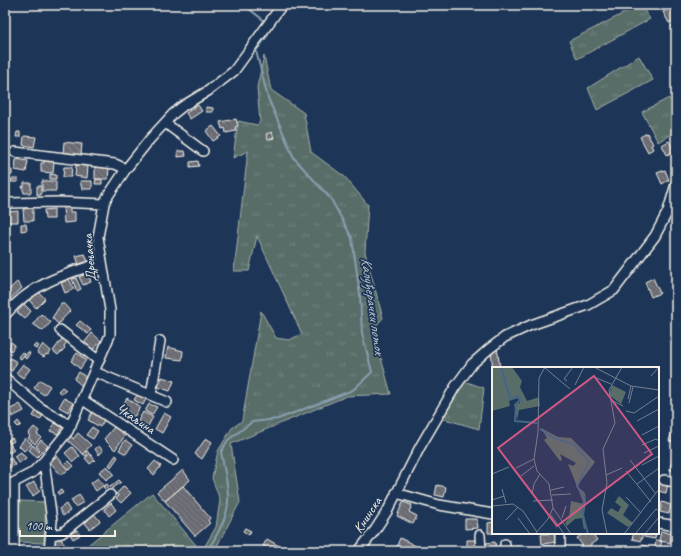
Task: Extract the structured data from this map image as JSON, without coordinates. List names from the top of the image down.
{
  "streets": {
    "street": ["Дрењачка", "Чкаљина", "Книнска"]
  },
  "crossings": [
    ["Дрењачка", "Чкаљина"]
  ],
  "water": ["Калуђерачки поток"],
  "scale_bar": "100 m"
}
